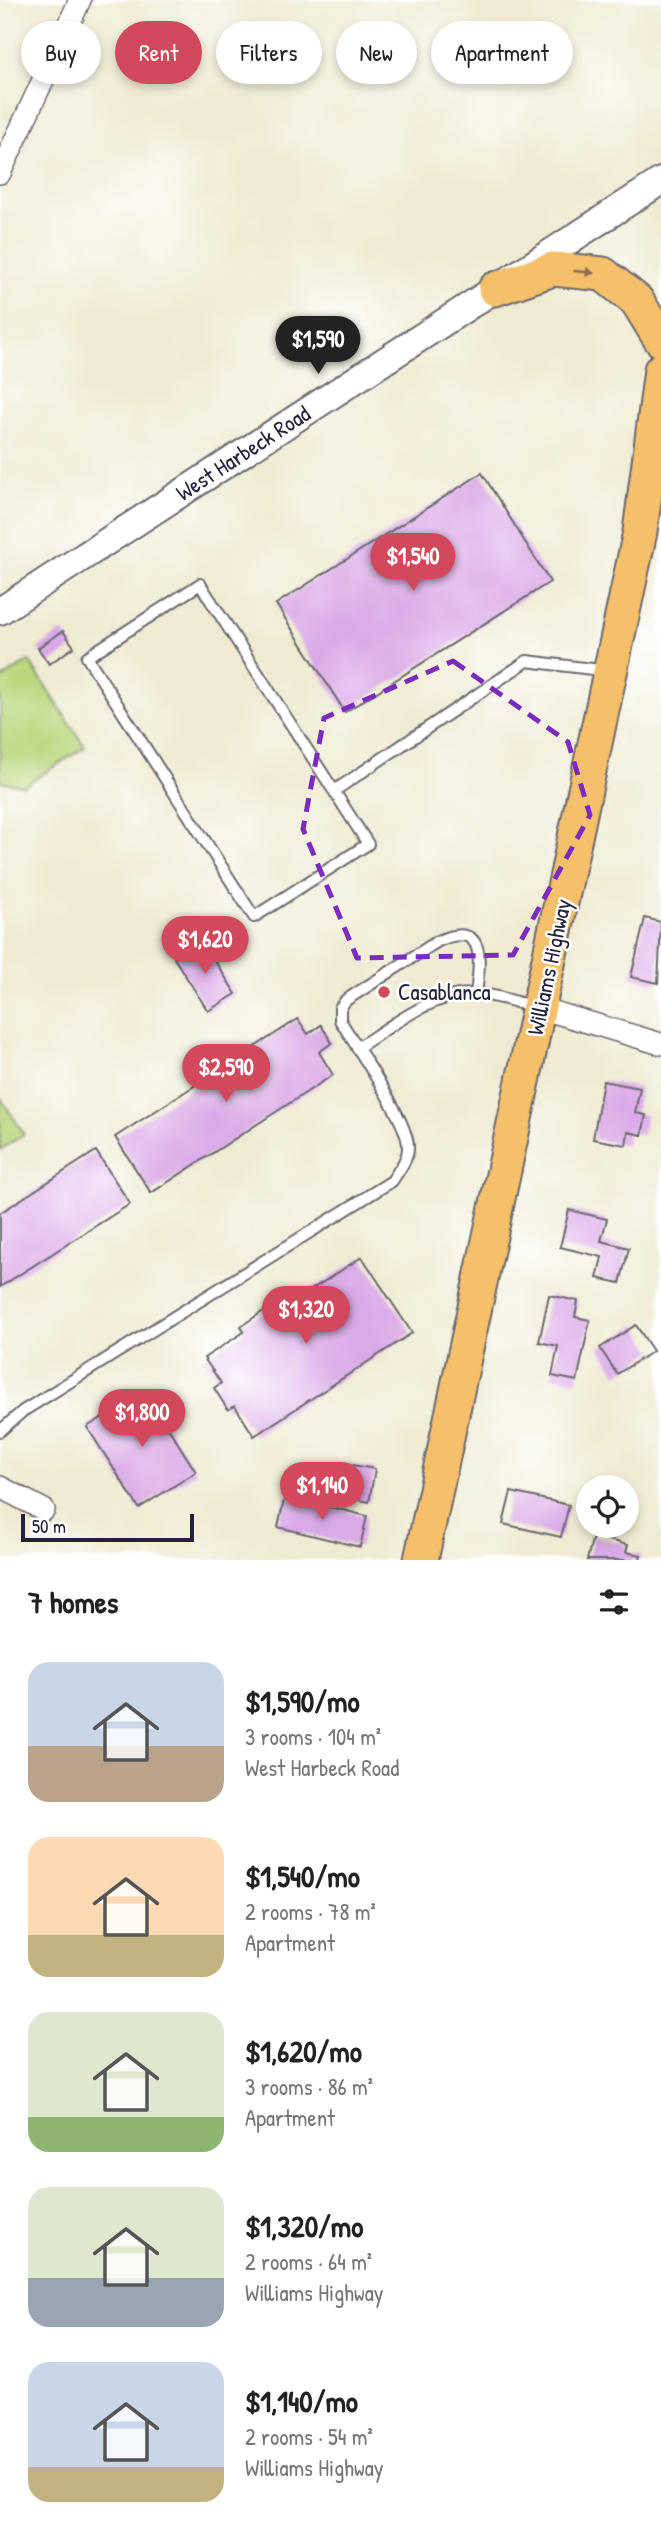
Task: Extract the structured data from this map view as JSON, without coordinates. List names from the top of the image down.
{
  "streets": {
    "main road": ["Williams Highway"],
    "street": ["West Harbeck Road"]
  },
  "places": ["Casablanca"],
  "scale_bar": "50 m",
  "page": {
    "chip": [
      "Buy",
      "Rent",
      "Filters",
      "New",
      "Apartment"
    ],
    "price": [
      "$1,590",
      "$1,540",
      "$1,620",
      "$2,590",
      "$1,320",
      "$1,800",
      "$1,140"
    ],
    "scale": "50 m",
    "heading": "7 homes",
    "list": [
      {
        "name": "$1,590/mo",
        "note": "3 rooms · 104 m² · West Harbeck Road"
      },
      {
        "name": "$1,540/mo",
        "note": "2 rooms · 78 m² · Apartment"
      },
      {
        "name": "$1,620/mo",
        "note": "3 rooms · 86 m² · Apartment"
      },
      {
        "name": "$1,320/mo",
        "note": "2 rooms · 64 m² · Williams Highway"
      },
      {
        "name": "$1,140/mo",
        "note": "2 rooms · 54 m² · Williams Highway"
      }
    ]
  }
}
